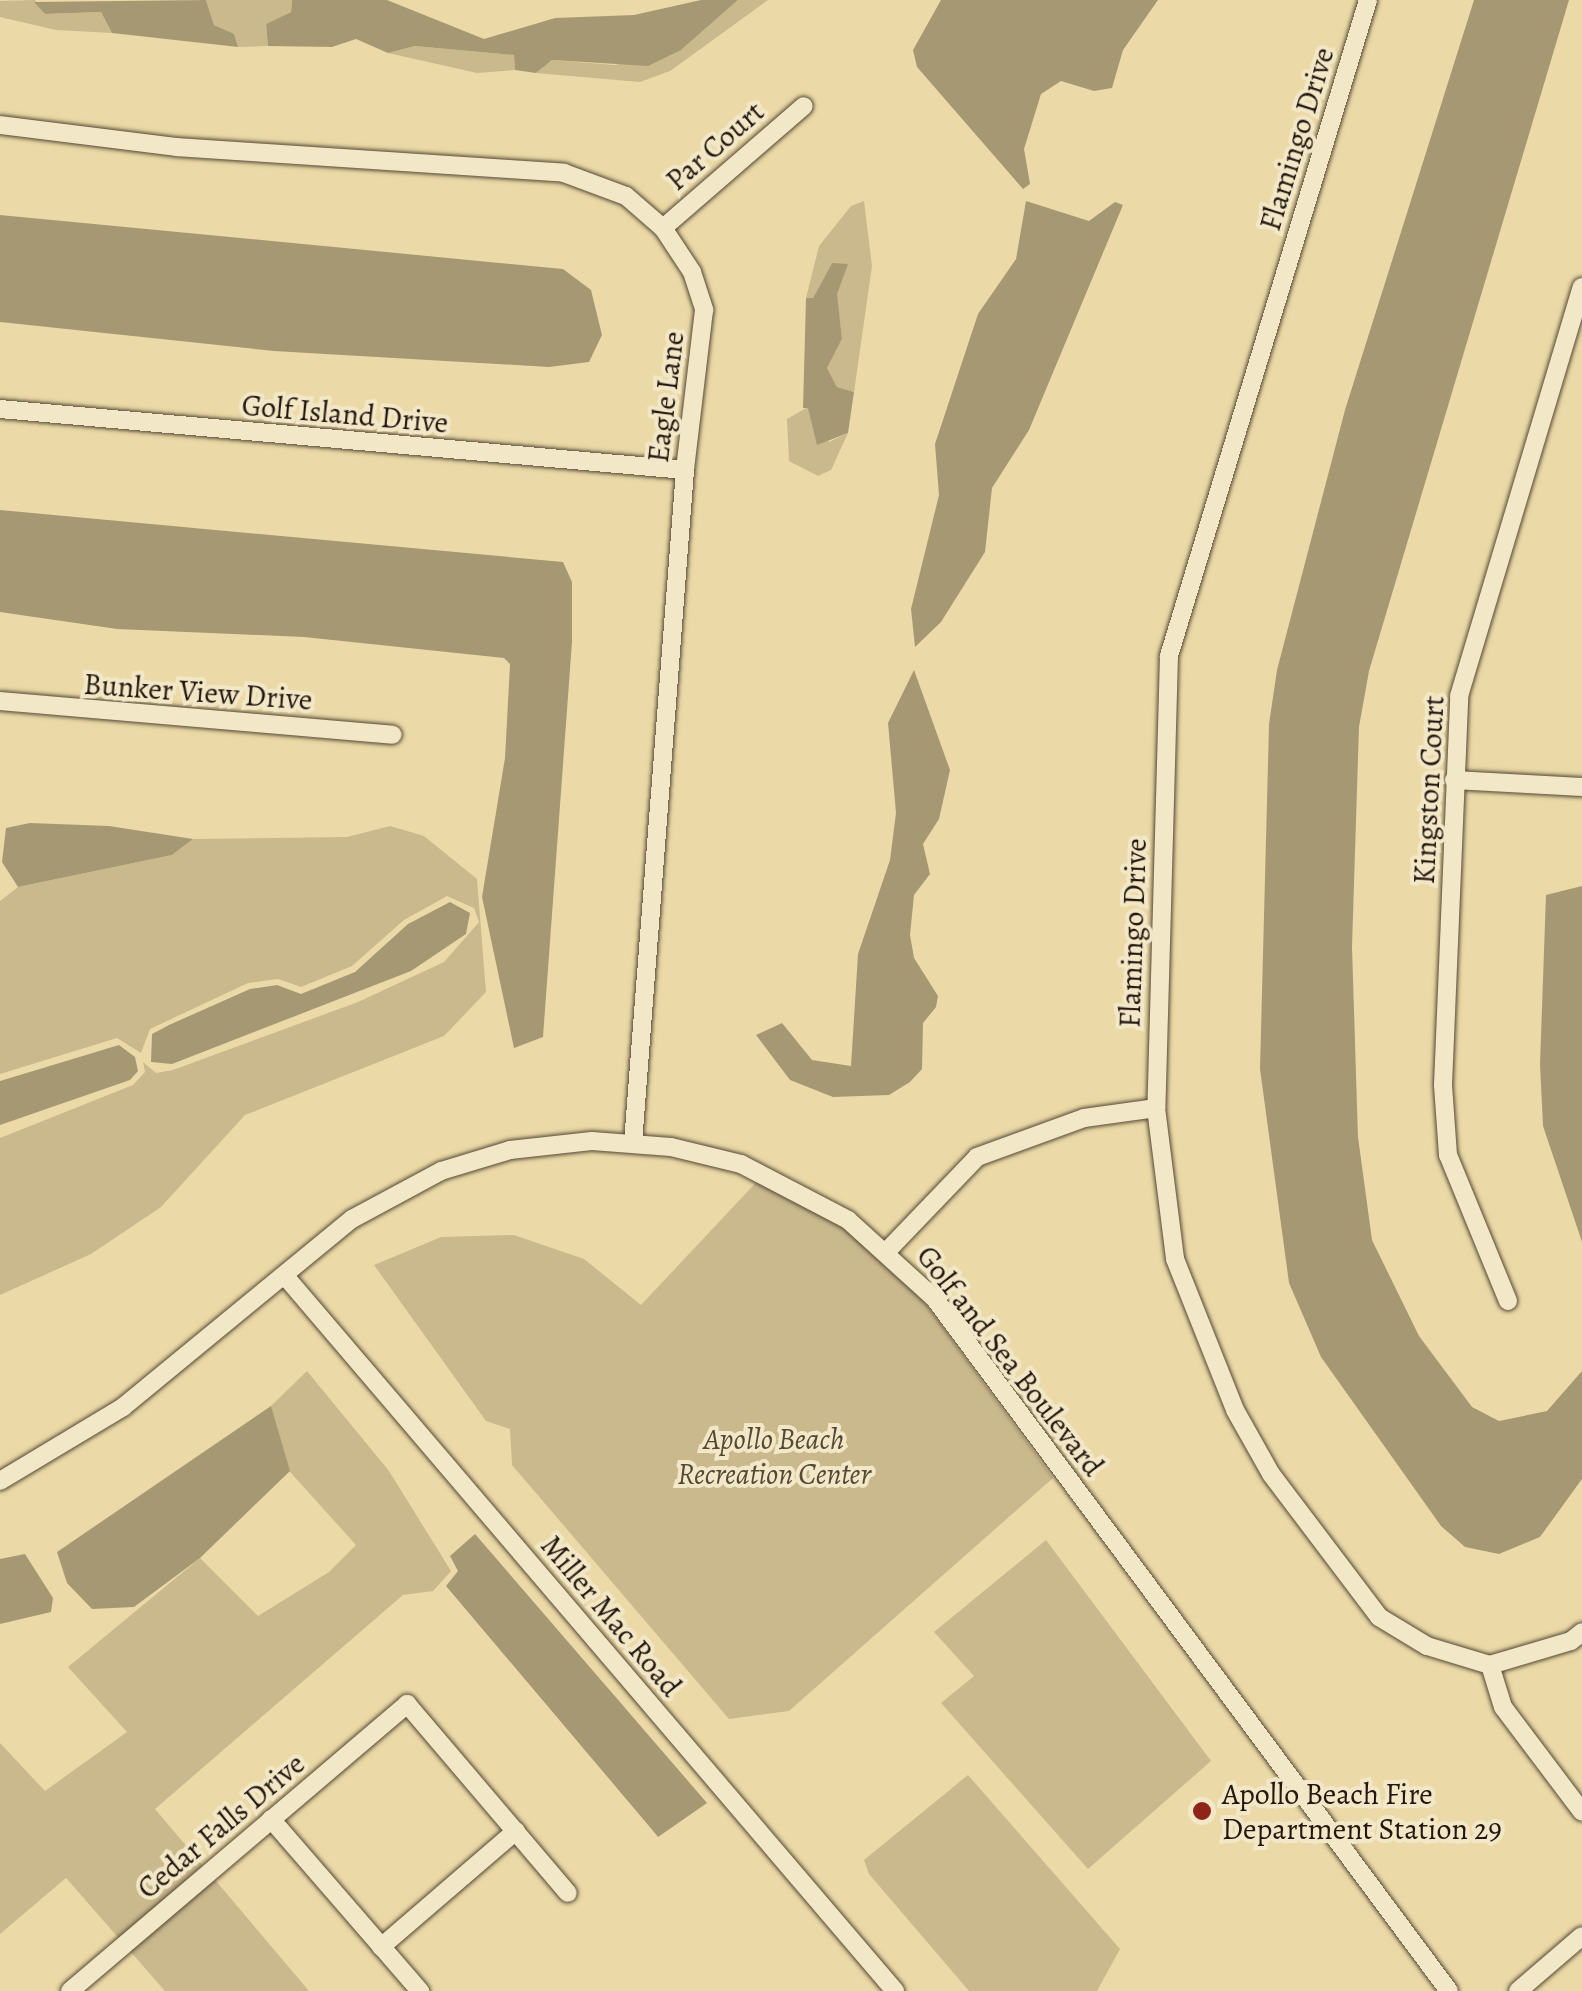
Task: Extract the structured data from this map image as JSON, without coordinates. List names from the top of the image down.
{
  "streets": {
    "street": [
      "Flamingo Drive",
      "Par Court",
      "Eagle Lane",
      "Golf Island Drive",
      "Bunker View Drive",
      "Kingston Court",
      "Golf and Sea Boulevard",
      "Miller Mac Road",
      "Cedar Falls Drive"
    ]
  },
  "crossings": [
    ["Par Court", "Eagle Lane"],
    ["Eagle Lane", "Golf Island Drive"],
    ["Eagle Lane", "Golf and Sea Boulevard"],
    ["Golf and Sea Boulevard", "Miller Mac Road"]
  ],
  "parks": ["Apollo Beach Recreation Center"],
  "places": ["Apollo Beach Fire Department Station 29"]
}
